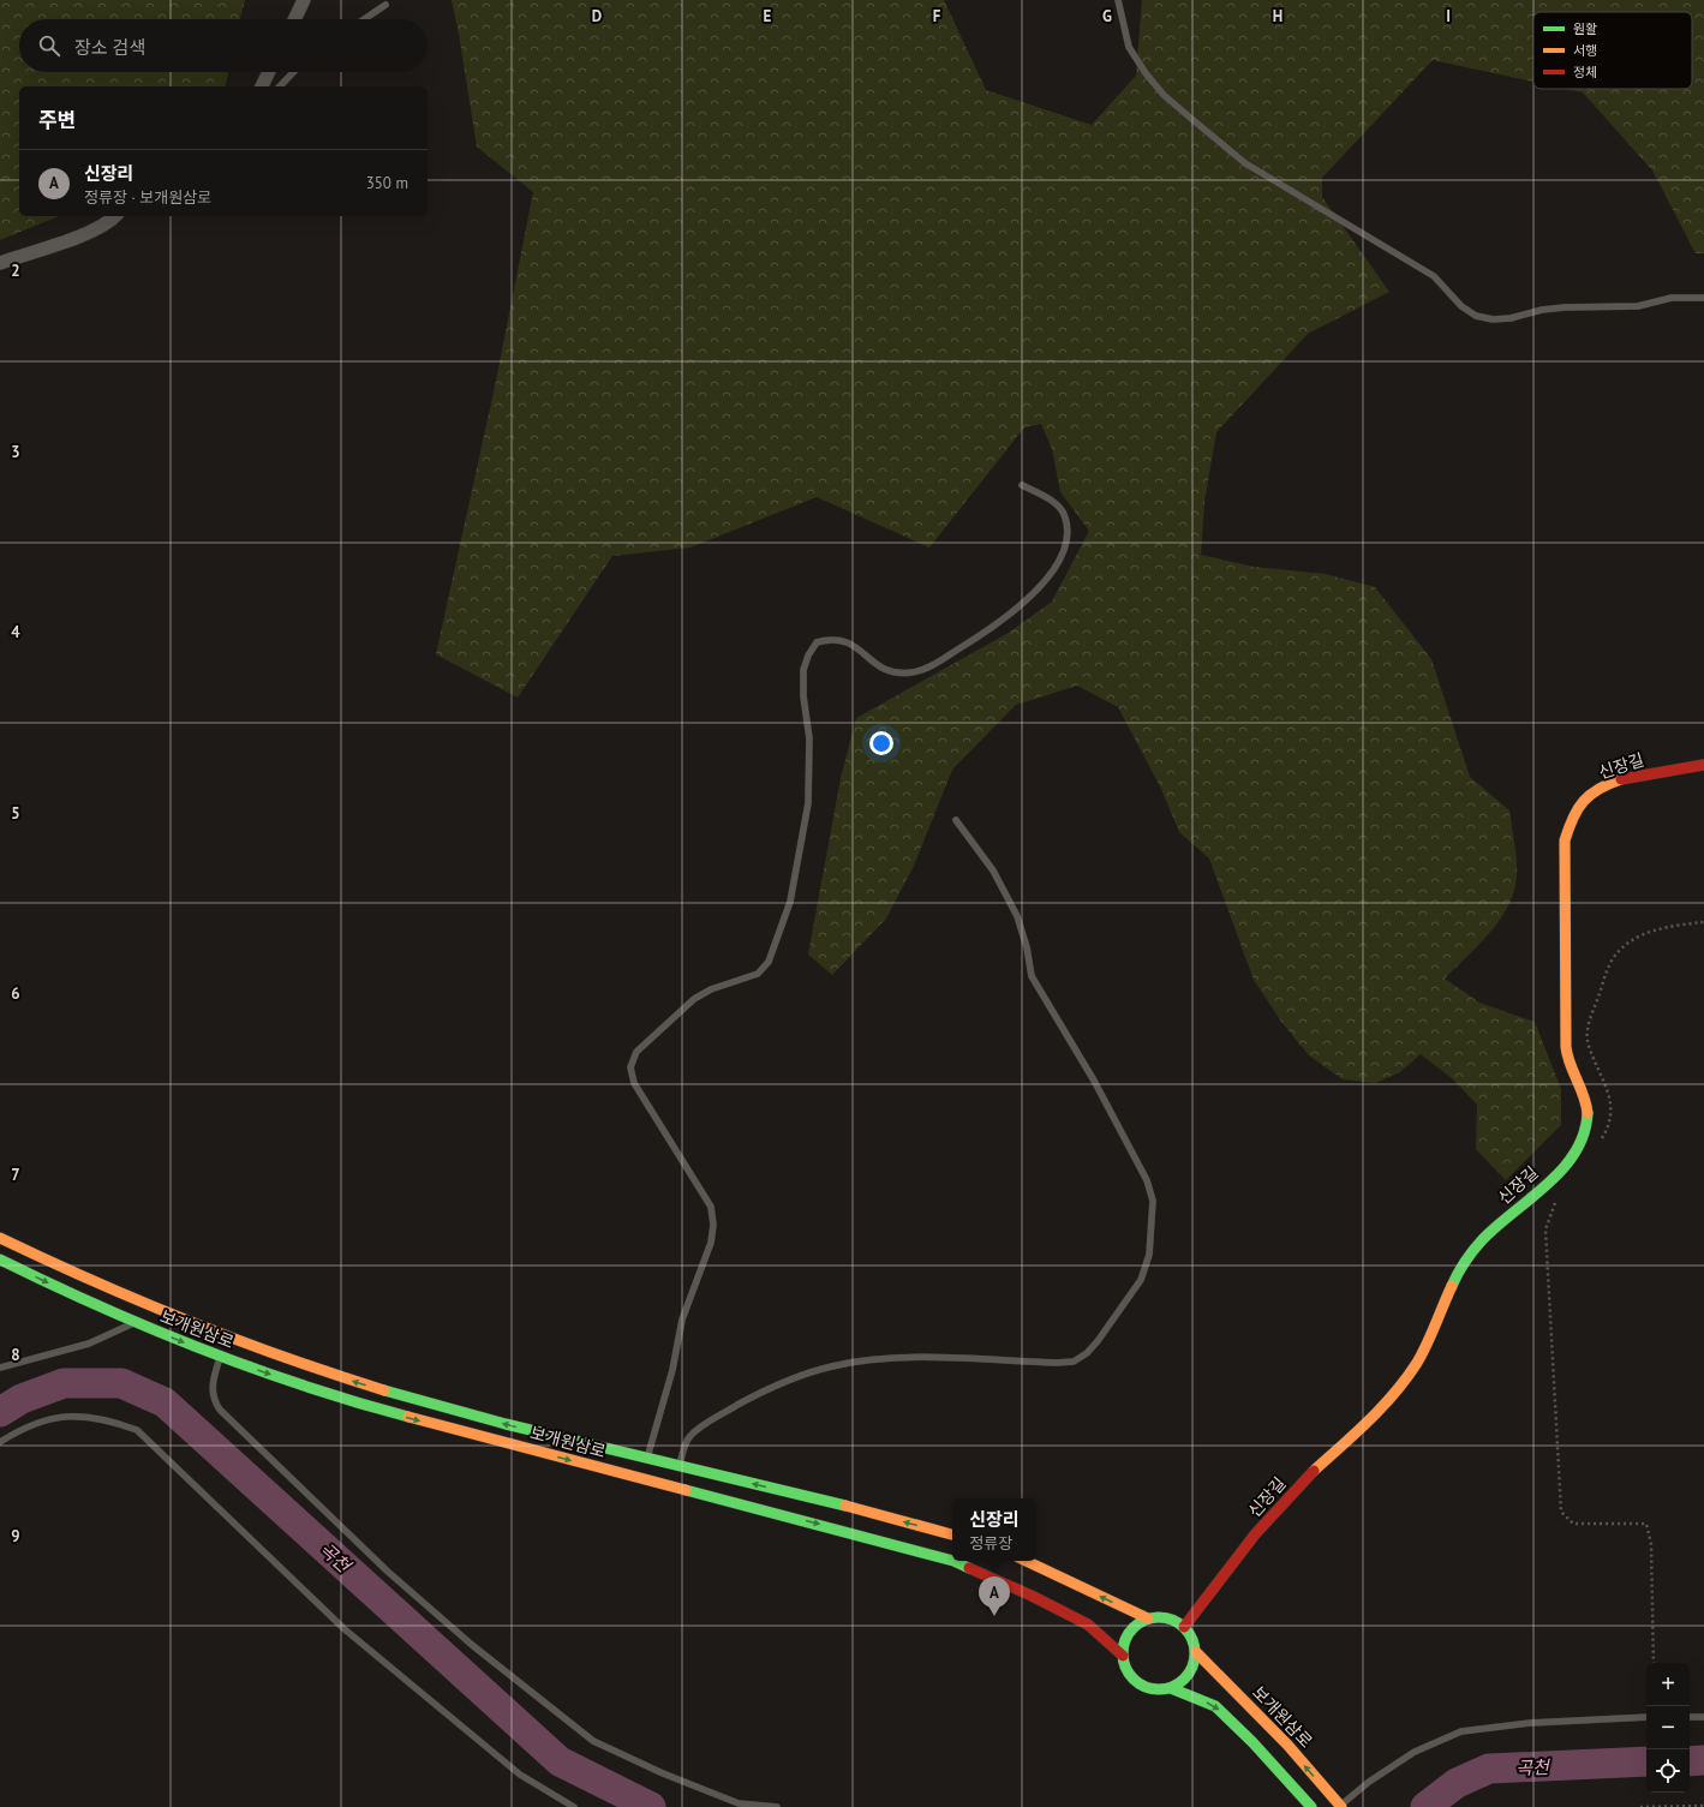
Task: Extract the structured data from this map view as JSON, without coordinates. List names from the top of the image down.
{
  "streets": {
    "main road": ["신장길", "보개원삼로"]
  },
  "crossings": [
    ["신장길", "보개원삼로"]
  ],
  "water": ["곡천"],
  "legend": ["원활", "서행", "정체"],
  "page": {
    "search": "장소 검색",
    "heading": "주변",
    "list": [
      {
        "mark": "A",
        "name": "신장리",
        "note": "정류장 · 보개원삼로",
        "value": "350 m"
      }
    ],
    "popup": ["신장리", "정류장"],
    "pins": "A",
    "map_buttons": ["+", "−"]
  },
  "grid": {
    "columns": [
      "D",
      "E",
      "F",
      "G",
      "H",
      "I"
    ],
    "rows": [
      "2",
      "3",
      "4",
      "5",
      "6",
      "7",
      "8",
      "9"
    ]
  }
}
